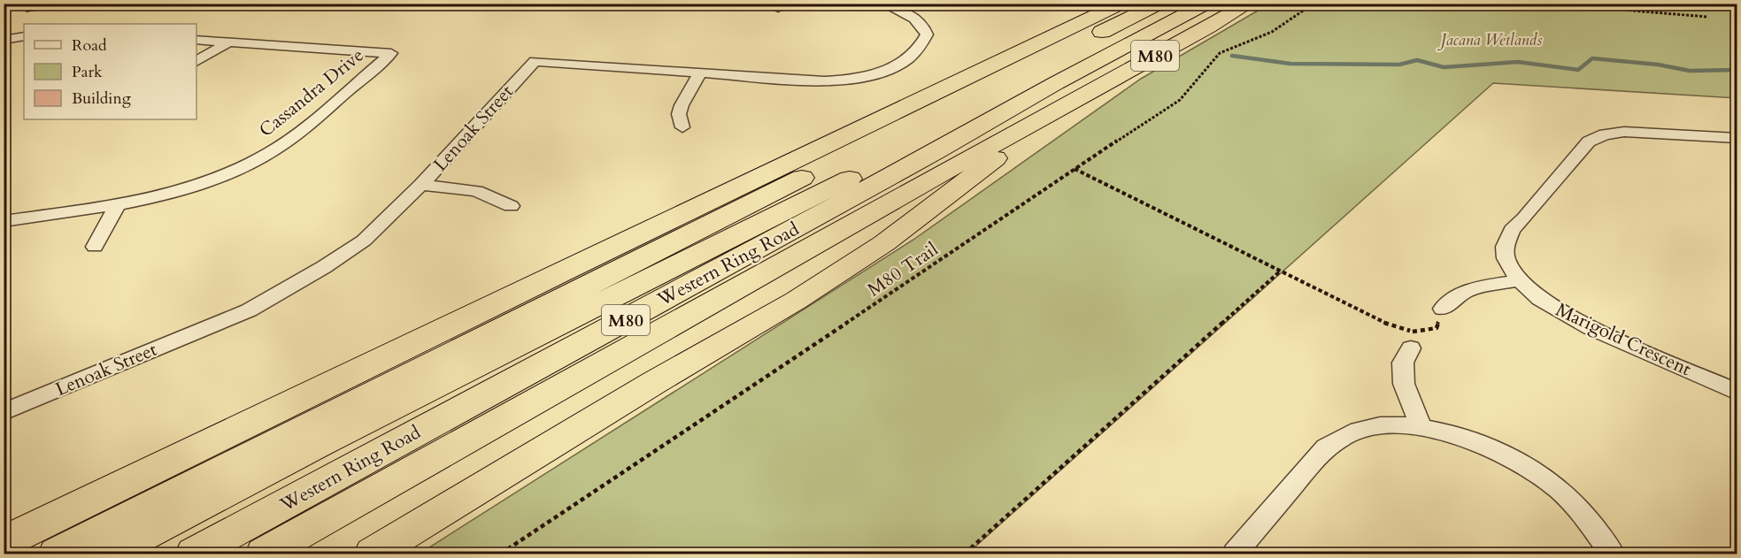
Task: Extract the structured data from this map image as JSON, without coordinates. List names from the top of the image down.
{
  "streets": {
    "highway": ["M80", "Western Ring Road"],
    "street": ["Cassandra Drive", "Lenoak Street", "Marigold Crescent"],
    "path": ["M80 Trail"]
  },
  "parks": ["Jacana Wetlands"],
  "legend": ["Road", "Park", "Building"]
}
